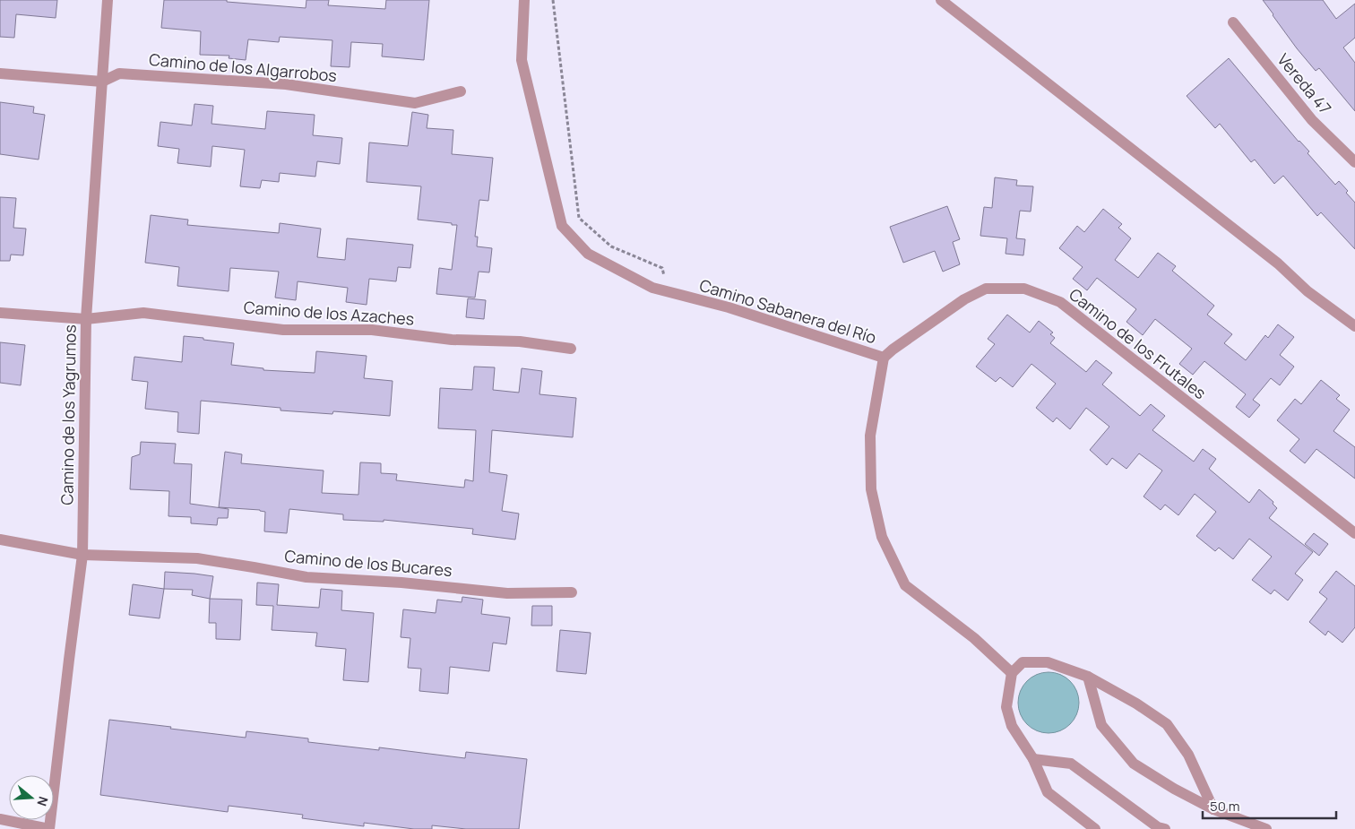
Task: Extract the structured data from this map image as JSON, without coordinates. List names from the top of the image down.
{
  "streets": {
    "street": [
      "Camino de los Algarrobos",
      "Vereda 47",
      "Camino Sabanera del Río",
      "Camino de los Azaches",
      "Camino de los Frutales",
      "Camino de los Yagrumos",
      "Camino de los Bucares"
    ]
  },
  "crossings": [
    ["Camino de los Algarrobos", "Camino de los Yagrumos"],
    ["Camino Sabanera del Río", "Camino de los Frutales"],
    ["Camino de los Azaches", "Camino de los Yagrumos"],
    ["Camino de los Yagrumos", "Camino de los Bucares"]
  ],
  "scale_bar": "50 m",
  "north": "right"
}
